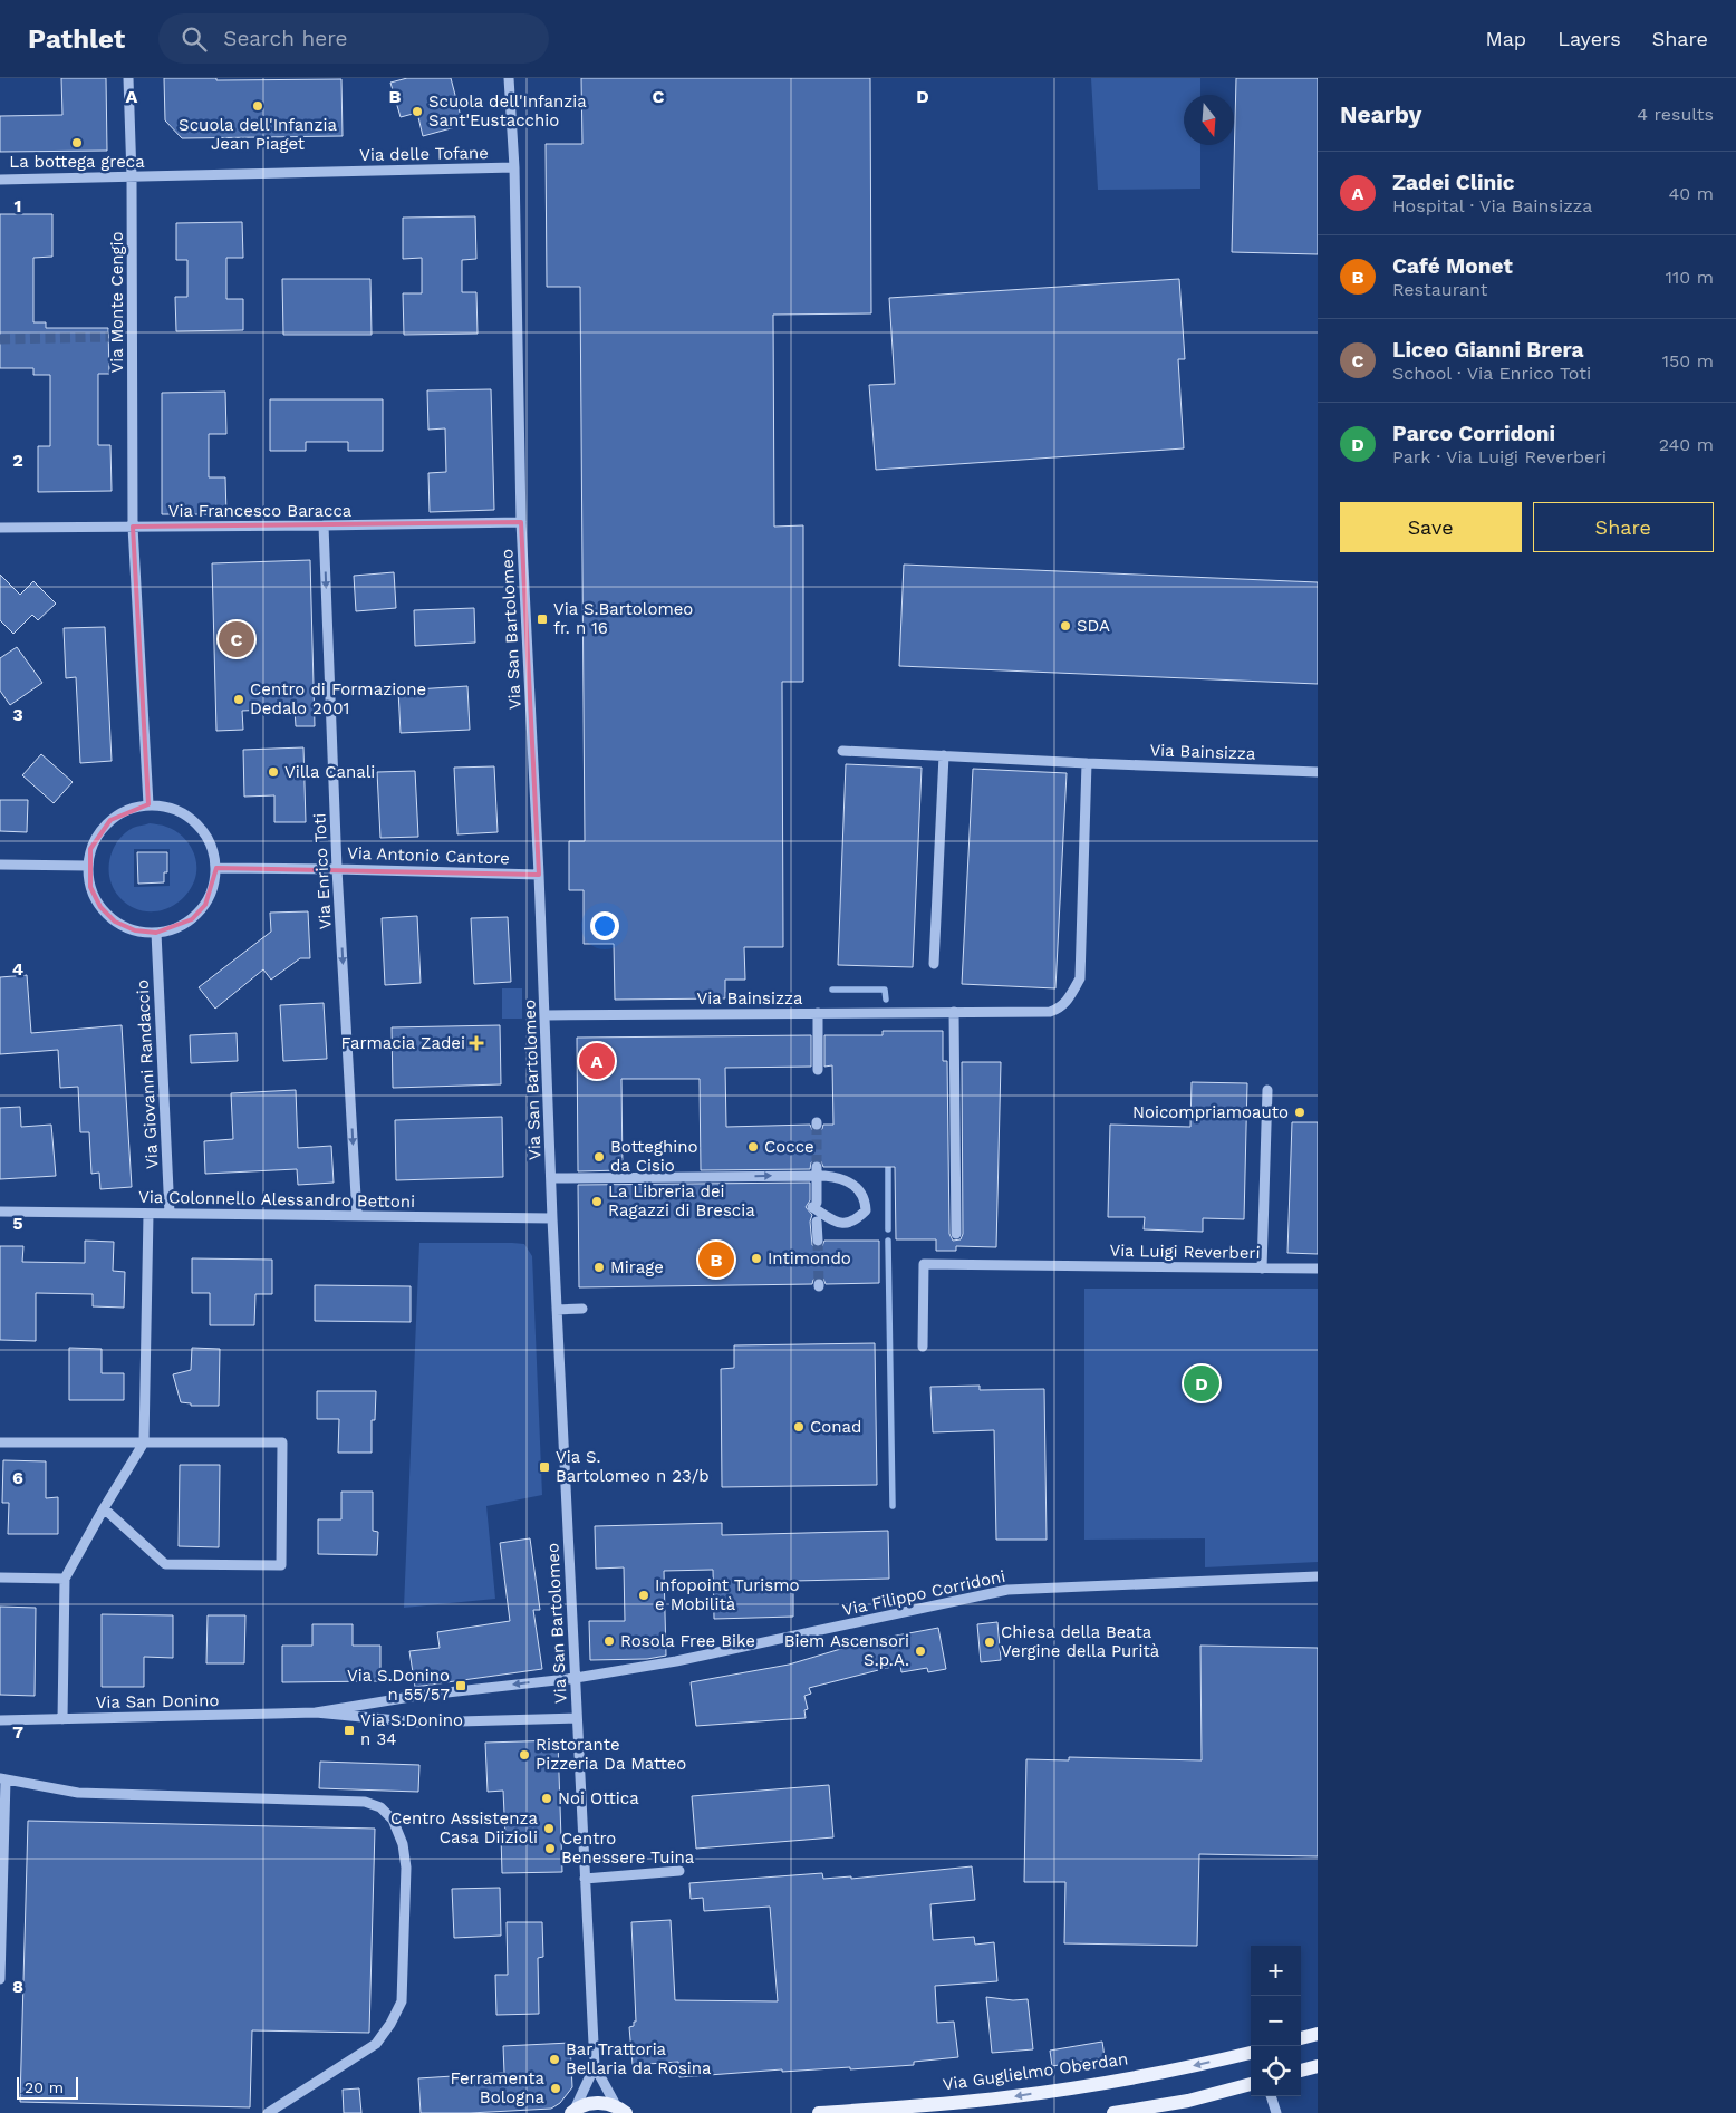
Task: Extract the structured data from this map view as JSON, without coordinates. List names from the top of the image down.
{
  "streets": {
    "main road": ["Via Guglielmo Oberdan"],
    "street": [
      "Via delle Tofane",
      "Via Monte Cengio",
      "Via Francesco Baracca",
      "Via San Bartolomeo",
      "Via Bainsizza",
      "Via Antonio Cantore",
      "Via Enrico Toti",
      "Via Giovanni Randaccio",
      "Via Colonnello Alessandro Bettoni",
      "Via Luigi Reverberi",
      "Via Filippo Corridoni",
      "Via San Donino"
    ]
  },
  "crossings": [
    ["Via delle Tofane", "Via Monte Cengio"],
    ["Via delle Tofane", "Via San Bartolomeo"],
    ["Via Monte Cengio", "Via Francesco Baracca"],
    ["Via Francesco Baracca", "Via San Bartolomeo"],
    ["Via Francesco Baracca", "Via Enrico Toti"],
    ["Via San Bartolomeo", "Via Bainsizza"],
    ["Via San Bartolomeo", "Via Antonio Cantore"],
    ["Via San Bartolomeo", "Via Colonnello Alessandro Bettoni"],
    ["Via San Bartolomeo", "Via Filippo Corridoni"],
    ["Via San Bartolomeo", "Via San Donino"],
    ["Via Antonio Cantore", "Via Enrico Toti"],
    ["Via Antonio Cantore", "Via Giovanni Randaccio"],
    ["Via Enrico Toti", "Via Colonnello Alessandro Bettoni"],
    ["Via Giovanni Randaccio", "Via Colonnello Alessandro Bettoni"],
    ["Via Filippo Corridoni", "Via San Donino"]
  ],
  "one_way": ["Via Enrico Toti"],
  "places": {
    "other": [
      "Scuola dell'Infanzia Jean Piaget",
      "Scuola dell'Infanzia Sant'Eustacchio",
      "La bottega greca",
      "SDA",
      "Centro di Formazione Dedalo 2001",
      "Villa Canali",
      "Noicompriamoauto",
      "Cocce",
      "Botteghino da Cisio",
      "La Libreria dei Ragazzi di Brescia",
      "Intimondo",
      "Mirage",
      "Conad",
      "Infopoint Turismo e Mobilità",
      "Rosola Free Bike",
      "Chiesa della Beata Vergine della Purità",
      "Biem Ascensori S.p.A.",
      "Ristorante Pizzeria Da Matteo",
      "Noi Ottica",
      "Centro Assistenza Casa Diizioli",
      "Centro Benessere Tuina",
      "Bar Trattoria Bellaria da Rosina",
      "Ferramenta Bologna"
    ],
    "transit": [
      "Via S.Bartolomeo fr. n 16",
      "Via S. Bartolomeo n 23/b",
      "Via S.Donino n 55/57",
      "Via S.Donino n 34"
    ],
    "health": ["Farmacia Zadei"]
  },
  "scale_bar": "20 m",
  "north": "bottom",
  "page": {
    "header": "Pathlet",
    "search": "Search here",
    "nav": ["Map", "Layers", "Share"],
    "heading": ["Nearby", "4 results"],
    "list": [
      {
        "mark": "A",
        "name": "Zadei Clinic",
        "note": "Hospital · Via Bainsizza",
        "value": "40 m"
      },
      {
        "mark": "B",
        "name": "Café Monet",
        "note": "Restaurant",
        "value": "110 m"
      },
      {
        "mark": "C",
        "name": "Liceo Gianni Brera",
        "note": "School · Via Enrico Toti",
        "value": "150 m"
      },
      {
        "mark": "D",
        "name": "Parco Corridoni",
        "note": "Park · Via Luigi Reverberi",
        "value": "240 m"
      }
    ],
    "buttons": ["Save", "Share"],
    "pins": [
      "C",
      "A",
      "B",
      "D"
    ],
    "map_buttons": ["+", "−"],
    "scale": "20 m"
  },
  "grid": {
    "columns": [
      "A",
      "B",
      "C",
      "D"
    ],
    "rows": [
      "1",
      "2",
      "3",
      "4",
      "5",
      "6",
      "7",
      "8"
    ]
  }
}
